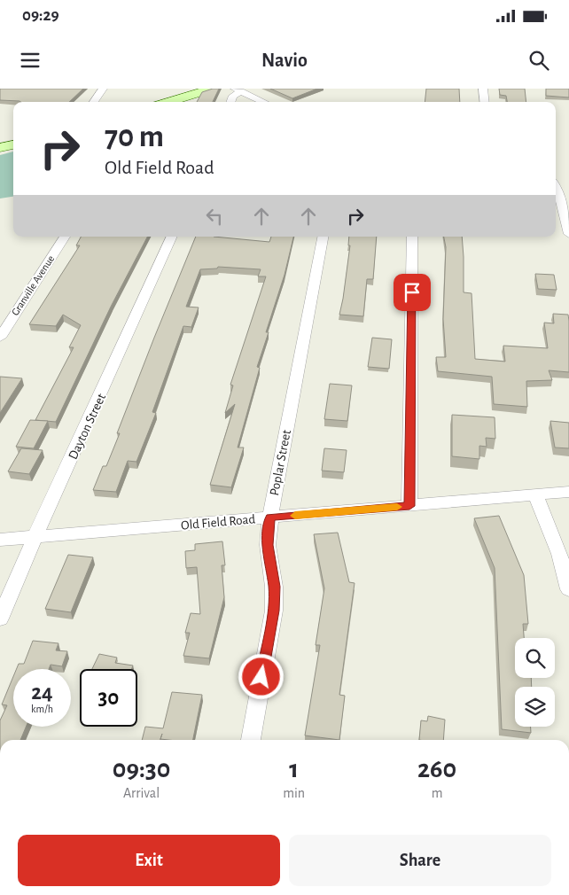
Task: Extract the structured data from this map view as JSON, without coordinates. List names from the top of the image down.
{
  "streets": {
    "street": [
      "Granville Avenue",
      "Dayton Street",
      "Poplar Street",
      "Old Field Road"
    ]
  },
  "crossings": [
    ["Dayton Street", "Old Field Road"],
    ["Poplar Street", "Old Field Road"]
  ],
  "page": {
    "status": "09:29",
    "header": "Navio",
    "turn": ["70 m", "Old Field Road"],
    "speed": "24 km/h",
    "limit": "30",
    "eta": [
      "09:30",
      "Arrival",
      "1",
      "min",
      "260",
      "m"
    ],
    "buttons": ["Exit", "Share"]
  }
}
